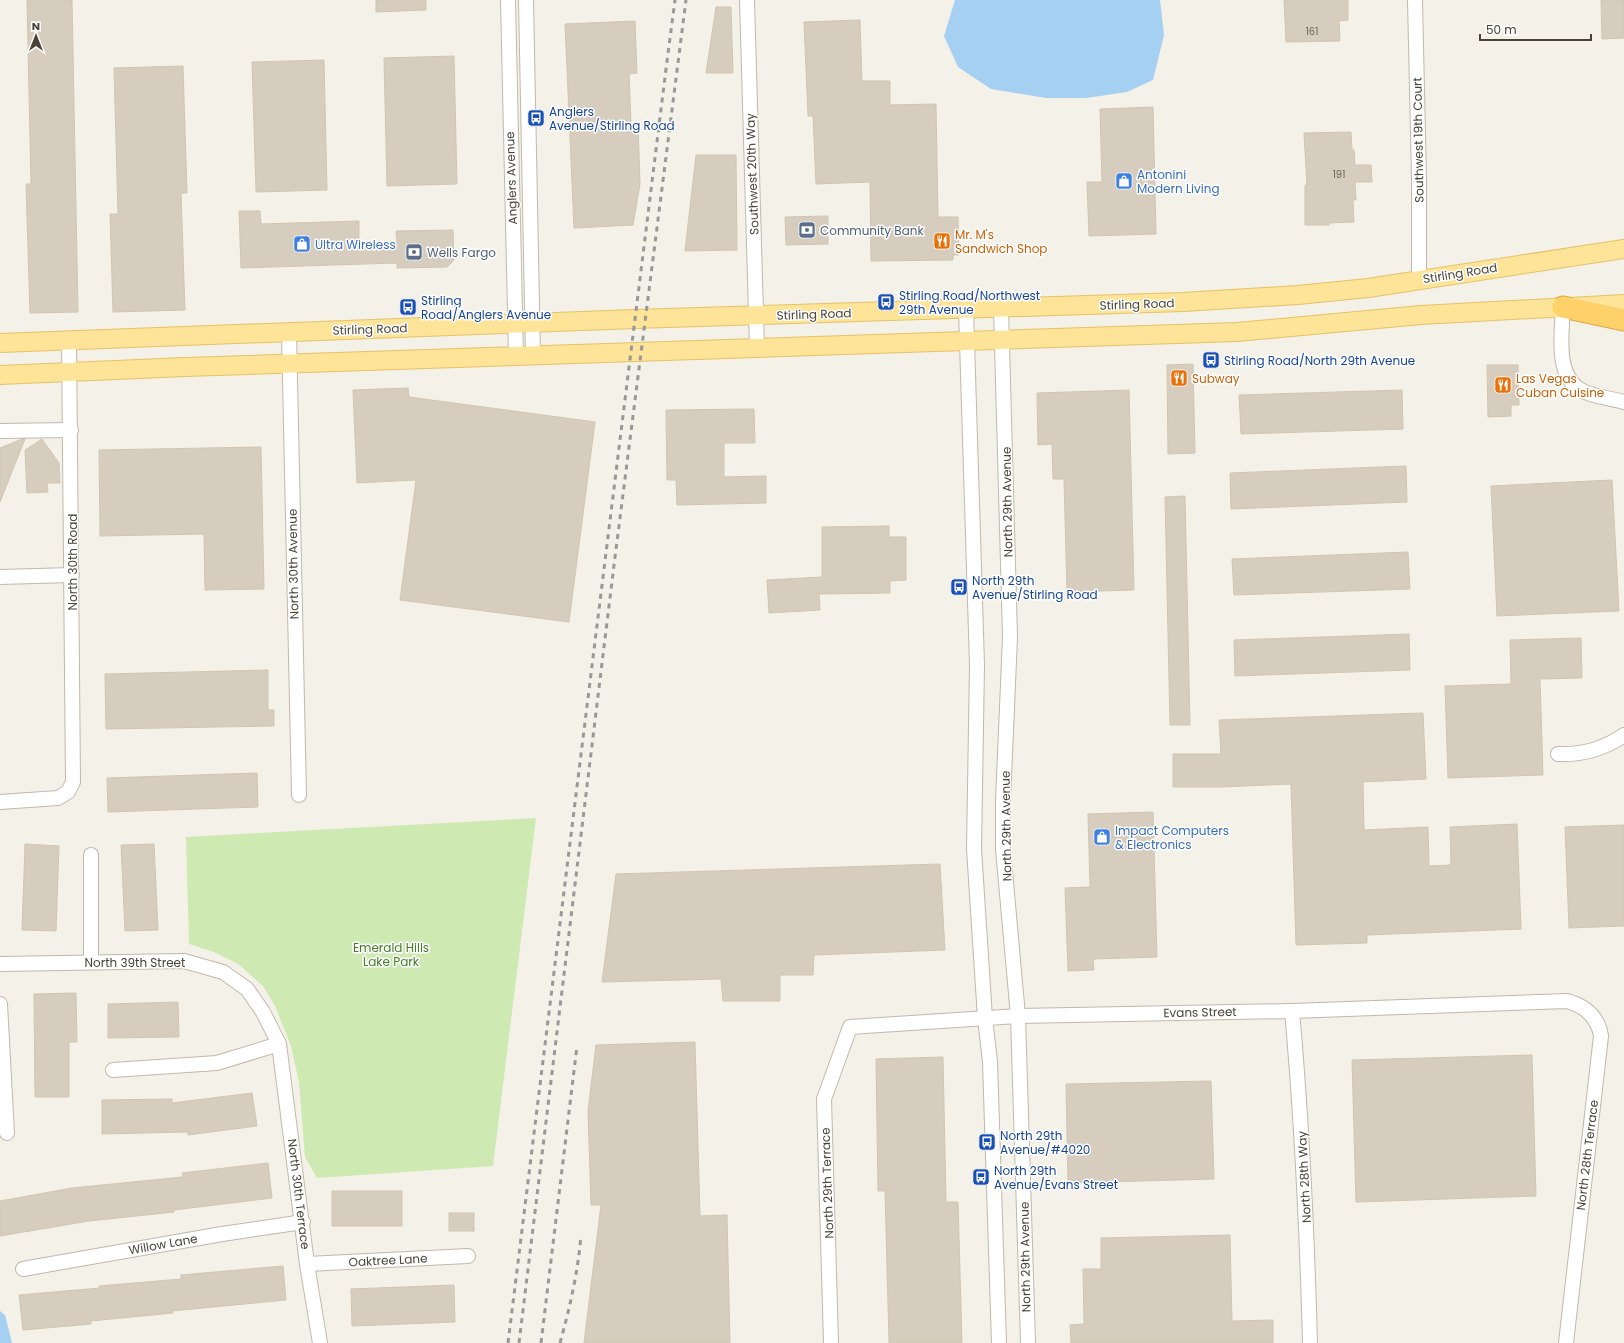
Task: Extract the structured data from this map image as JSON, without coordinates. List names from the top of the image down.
{
  "streets": {
    "main road": ["Stirling Road"],
    "street": [
      "Southwest 19th Court",
      "Southwest 20th Way",
      "Anglers Avenue",
      "North 29th Avenue",
      "North 30th Road",
      "North 30th Avenue",
      "North 39th Street",
      "Evans Street",
      "North 28th Terrace",
      "North 28th Way",
      "North 29th Terrace",
      "North 30th Terrace",
      "Willow Lane",
      "Oaktree Lane"
    ]
  },
  "crossings": [
    ["Southwest 19th Court", "Stirling Road"],
    ["Southwest 20th Way", "Stirling Road"],
    ["Anglers Avenue", "Stirling Road"],
    ["Stirling Road", "North 29th Avenue"],
    ["Stirling Road", "North 30th Road"],
    ["Stirling Road", "North 30th Avenue"],
    ["North 29th Avenue", "Evans Street"],
    ["North 39th Street", "North 30th Terrace"],
    ["Evans Street", "North 28th Terrace"],
    ["Evans Street", "North 28th Way"],
    ["Evans Street", "North 29th Terrace"],
    ["North 30th Terrace", "Willow Lane"],
    ["North 30th Terrace", "Oaktree Lane"]
  ],
  "parks": ["Emerald Hills Lake Park"],
  "places": {
    "bus stop": [
      "Anglers Avenue/Stirling Road",
      "Stirling Road/Northwest 29th Avenue",
      "Stirling Road/Anglers Avenue",
      "Stirling Road/North 29th Avenue",
      "North 29th Avenue/Stirling Road",
      "North 29th Avenue/#4020",
      "North 29th Avenue/Evans Street"
    ],
    "shop": ["Antonini Modern Living", "Ultra Wireless", "Impact Computers & Electronics"],
    "bank": ["Community Bank", "Wells Fargo"],
    "restaurant": ["Mr. M's Sandwich Shop", "Subway", "Las Vegas Cuban Cuisine"]
  },
  "house_numbers": ["161", "191"],
  "scale_bar": "50 m",
  "north": "top"
}
